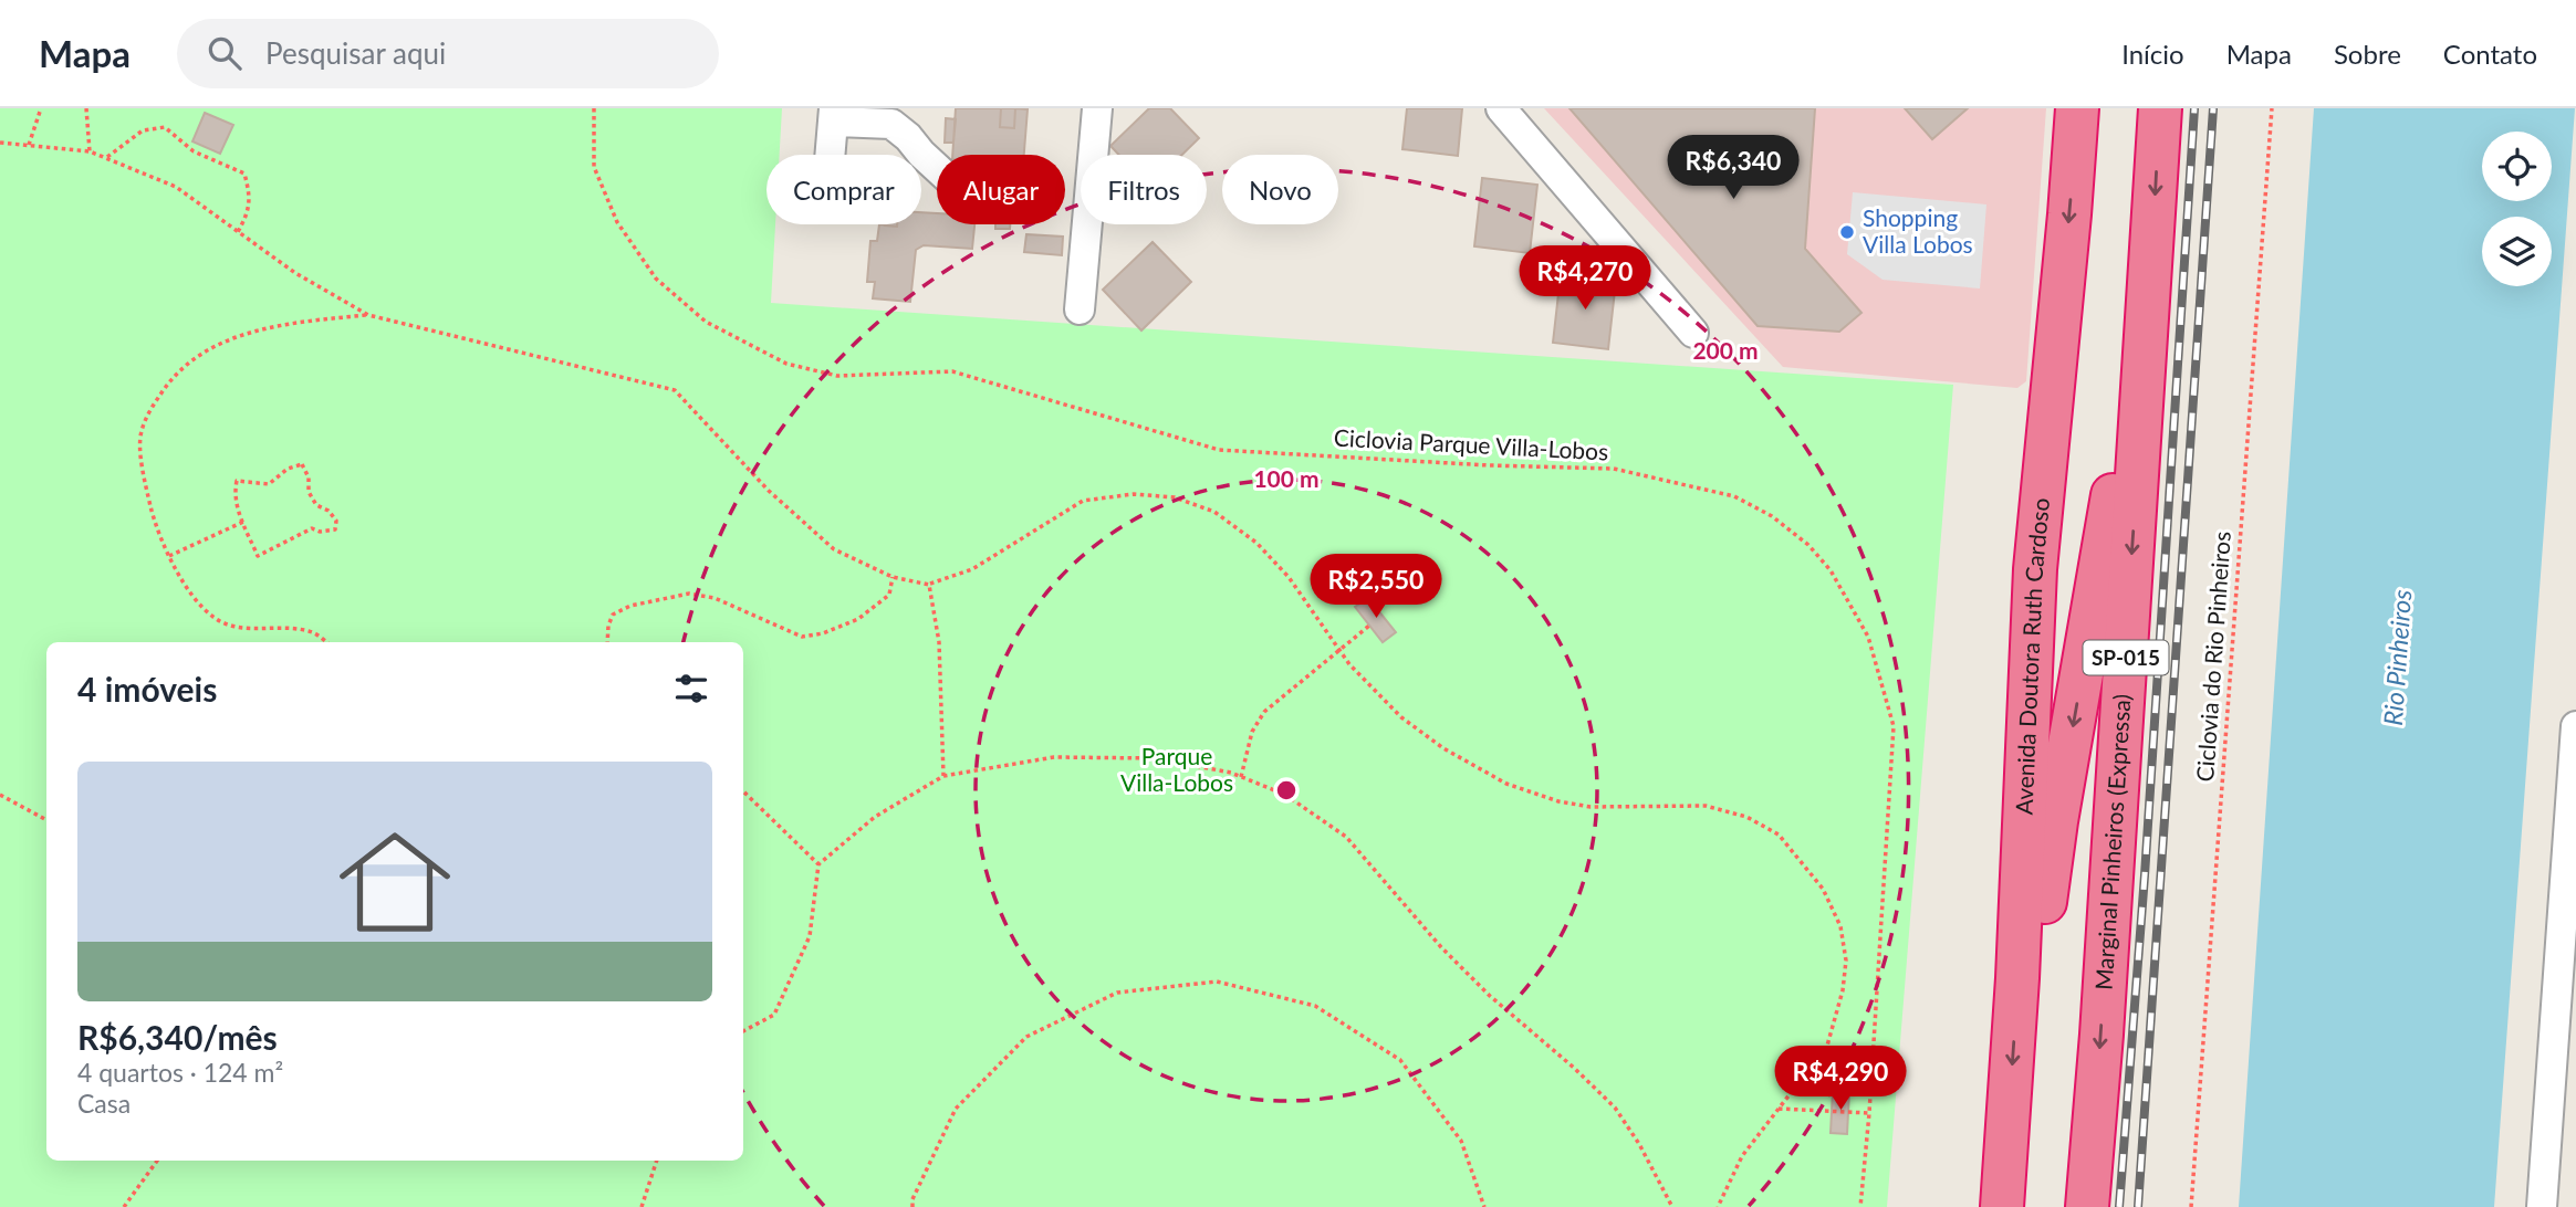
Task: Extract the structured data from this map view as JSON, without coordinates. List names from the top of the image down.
{
  "streets": {
    "highway": ["Avenida Doutora Ruth Cardoso", "SP-015", "Marginal Pinheiros (Expressa)"],
    "path": ["Ciclovia Parque Villa-Lobos", "Ciclovia do Rio Pinheiros"]
  },
  "water": ["Rio Pinheiros"],
  "parks": ["Parque Villa-Lobos"],
  "places": ["Shopping Villa Lobos"],
  "page": {
    "header": "Mapa",
    "search": "Pesquisar aqui",
    "nav": [
      "Início",
      "Mapa",
      "Sobre",
      "Contato"
    ],
    "price": [
      "R$6,340",
      "R$4,270",
      "R$2,550",
      "R$4,290"
    ],
    "chip": [
      "Comprar",
      "Alugar",
      "Filtros",
      "Novo"
    ],
    "heading": "4 imóveis",
    "list": [
      {
        "name": "R$6,340/mês",
        "note": "4 quartos · 124 m² · Casa"
      }
    ]
  },
  "rings": ["200 m", "100 m"]
}
